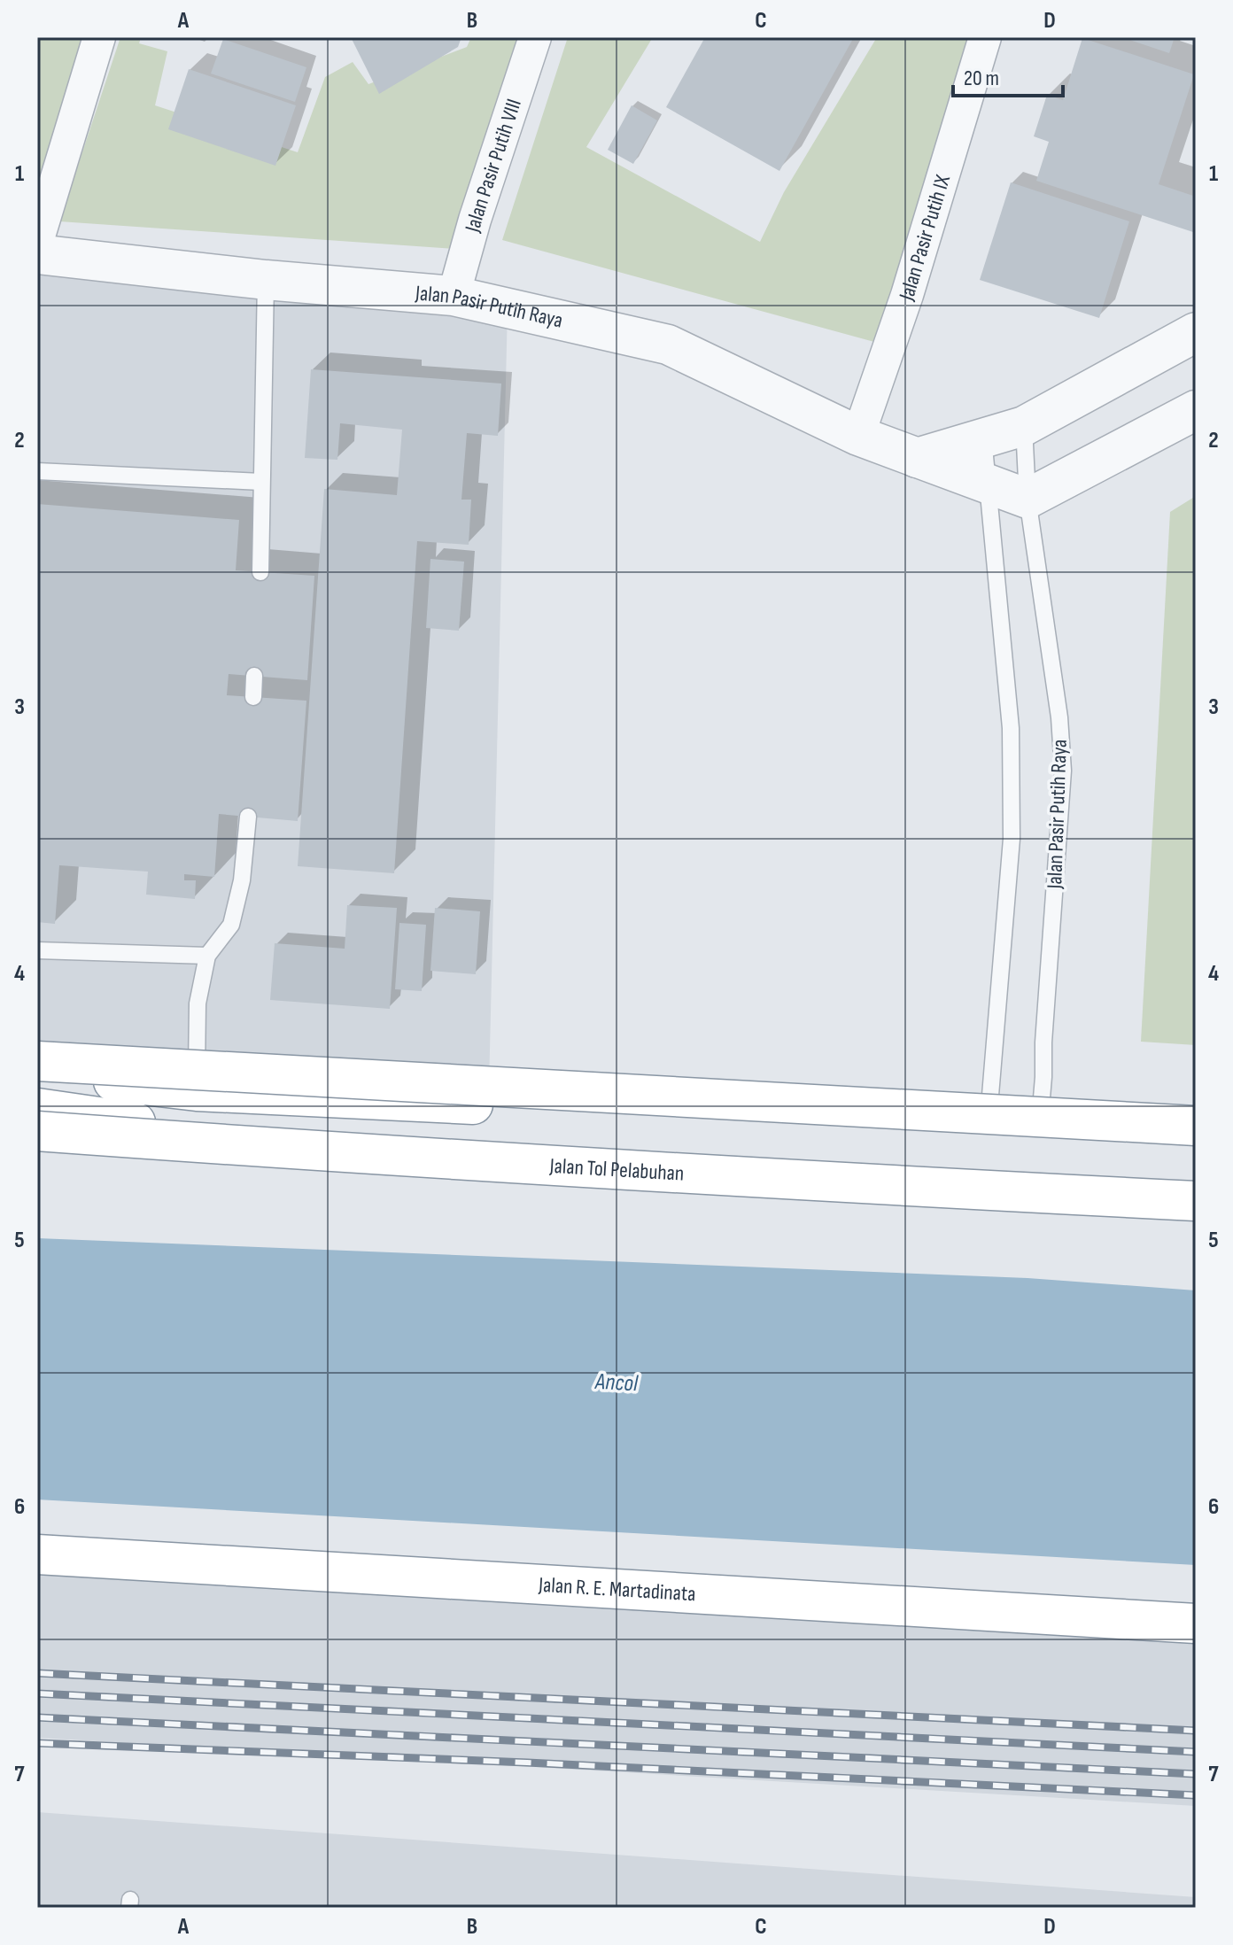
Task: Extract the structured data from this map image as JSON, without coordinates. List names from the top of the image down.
{
  "streets": {
    "highway": ["Jalan Tol Pelabuhan", "Jalan R. E. Martadinata"],
    "street": ["Jalan Pasir Putih VIII", "Jalan Pasir Putih IX", "Jalan Pasir Putih Raya"]
  },
  "crossings": [
    ["Jalan Pasir Putih VIII", "Jalan Pasir Putih Raya"],
    ["Jalan Pasir Putih IX", "Jalan Pasir Putih Raya"]
  ],
  "water": ["Ancol"],
  "scale_bar": "20 m",
  "grid": {
    "columns": [
      "A",
      "B",
      "C",
      "D"
    ],
    "rows": [
      "1",
      "2",
      "3",
      "4",
      "5",
      "6",
      "7"
    ]
  }
}
